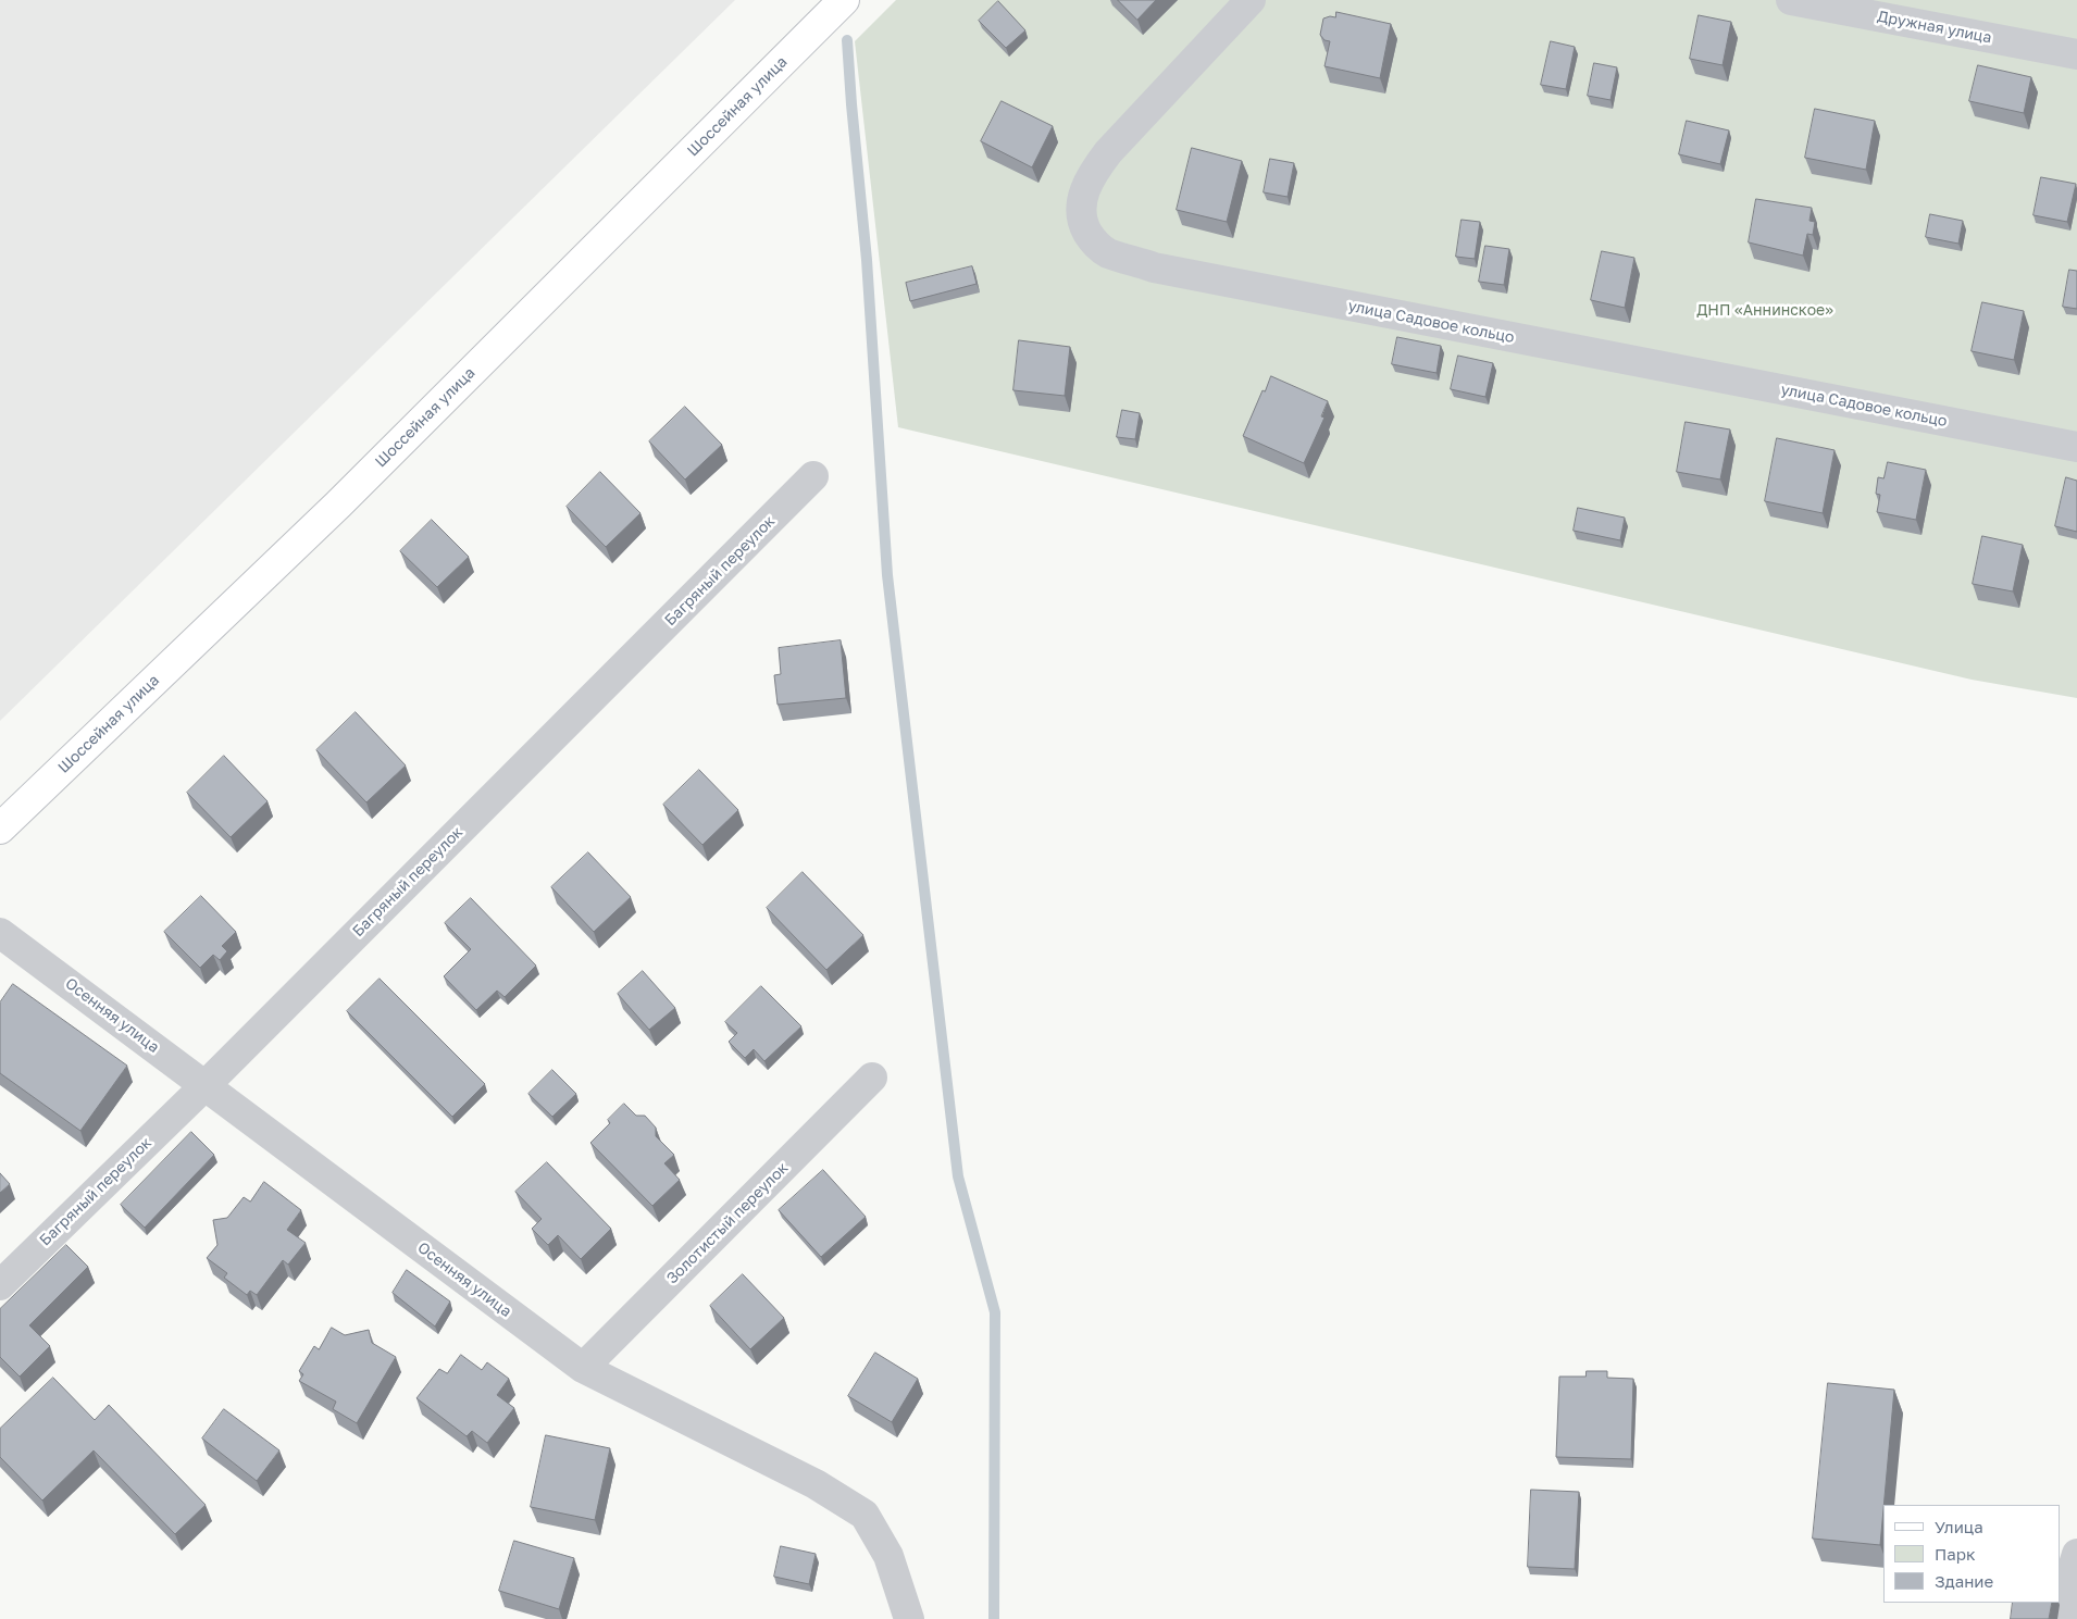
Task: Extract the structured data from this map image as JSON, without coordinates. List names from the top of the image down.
{
  "streets": {
    "main road": ["Шоссейная улица"],
    "street": [
      "Дружная улица",
      "улица Садовое кольцо",
      "Багряный переулок",
      "Осенняя улица",
      "Золотистый переулок"
    ]
  },
  "crossings": [
    ["Багряный переулок", "Осенняя улица"],
    ["Осенняя улица", "Золотистый переулок"]
  ],
  "parks": ["ДНП «Аннинское»"],
  "legend": ["Улица", "Парк", "Здание"]
}
